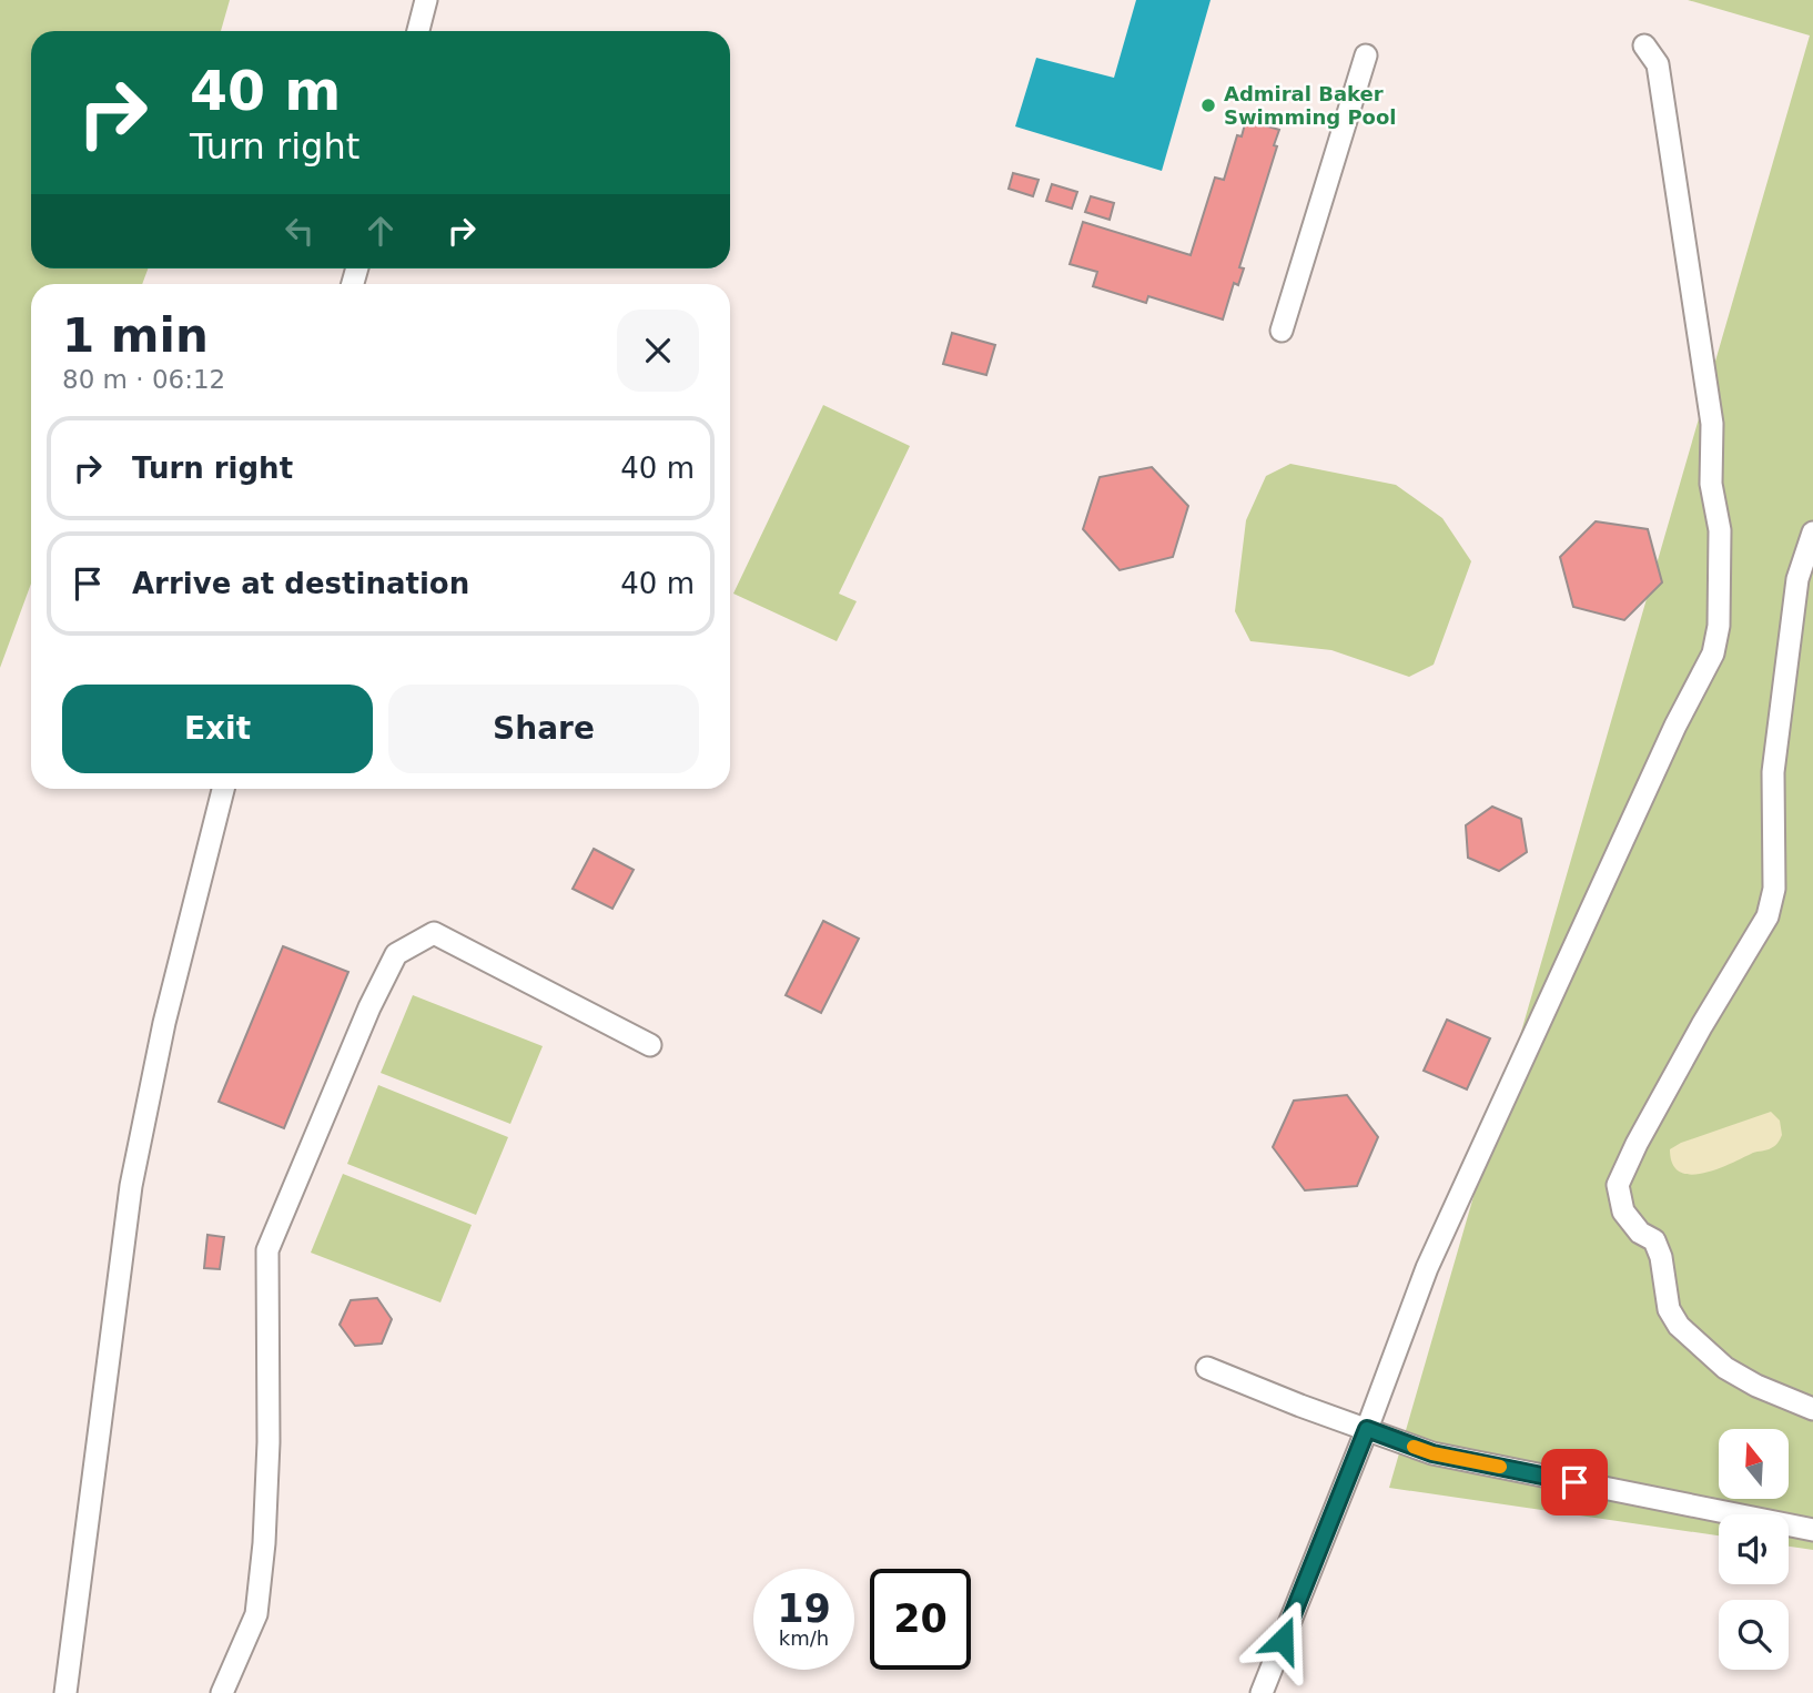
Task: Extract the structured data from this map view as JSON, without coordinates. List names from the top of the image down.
{
  "places": ["Admiral Baker Swimming Pool"],
  "north": "top",
  "page": {
    "turn": ["40 m", "Turn right"],
    "heading": ["1 min", "80 m · 06:12"],
    "list": [
      {
        "name": "Turn right",
        "value": "40 m"
      },
      {
        "name": "Arrive at destination",
        "value": "40 m"
      }
    ],
    "buttons": ["Exit", "Share"],
    "speed": "19 km/h",
    "limit": "20"
  }
}
